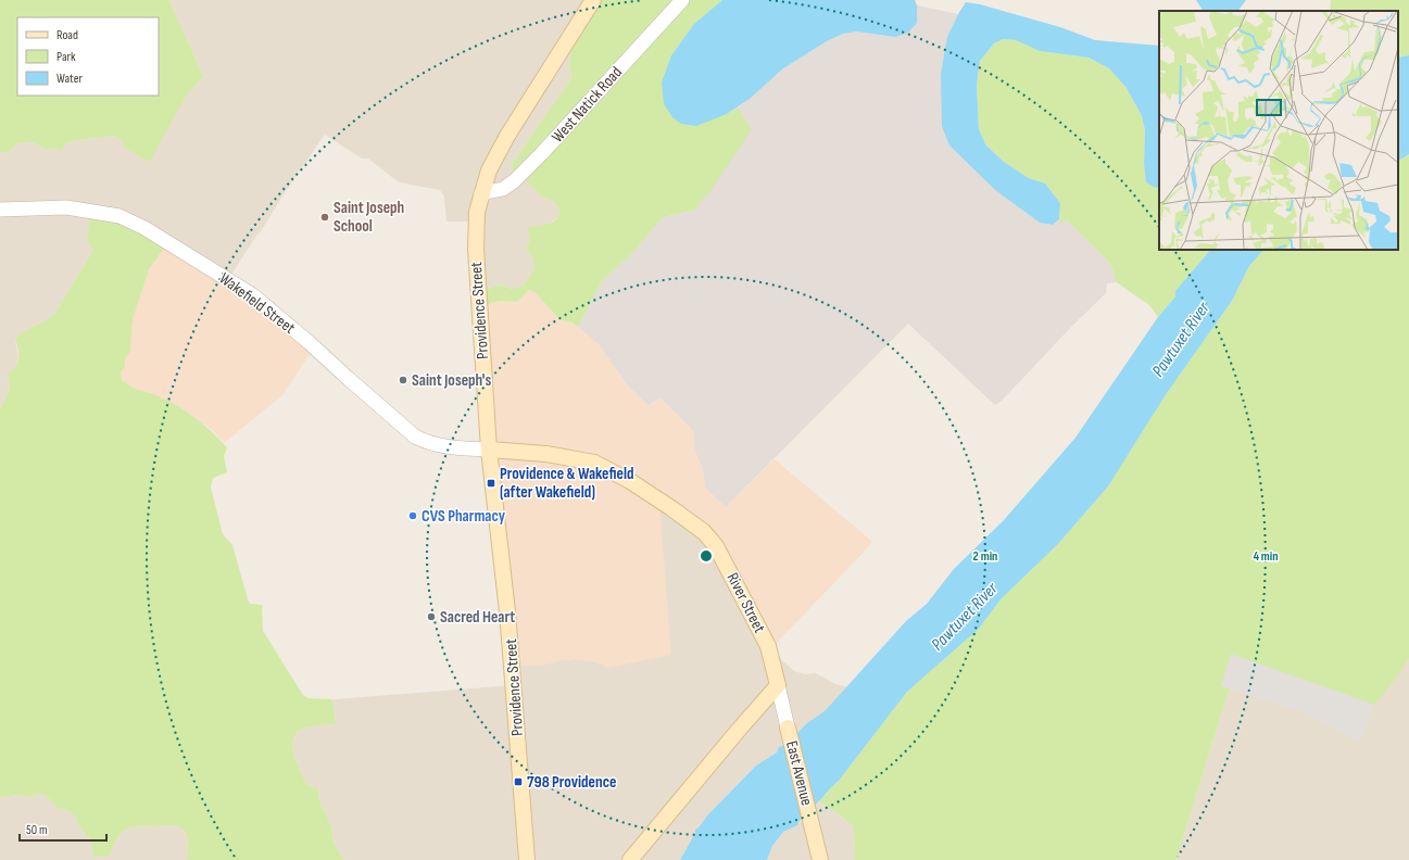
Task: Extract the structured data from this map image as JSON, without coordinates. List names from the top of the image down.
{
  "streets": {
    "main road": ["Providence Street", "River Street", "East Avenue"],
    "street": ["West Natick Road", "Wakefield Street"]
  },
  "crossings": [
    ["West Natick Road", "Providence Street"],
    ["Wakefield Street", "Providence Street"],
    ["Wakefield Street", "River Street"],
    ["Providence Street", "River Street"],
    ["River Street", "East Avenue"]
  ],
  "water": ["Pawtuxet River"],
  "places": {
    "other": [
      "Saint Joseph School",
      "Saint Joseph's",
      "CVS Pharmacy",
      "Sacred Heart"
    ],
    "transit": ["Providence & Wakefield (after Wakefield)", "798 Providence"]
  },
  "legend": ["Road", "Park", "Water"],
  "scale_bar": "50 m",
  "rings": ["2 min", "4 min"]
}
